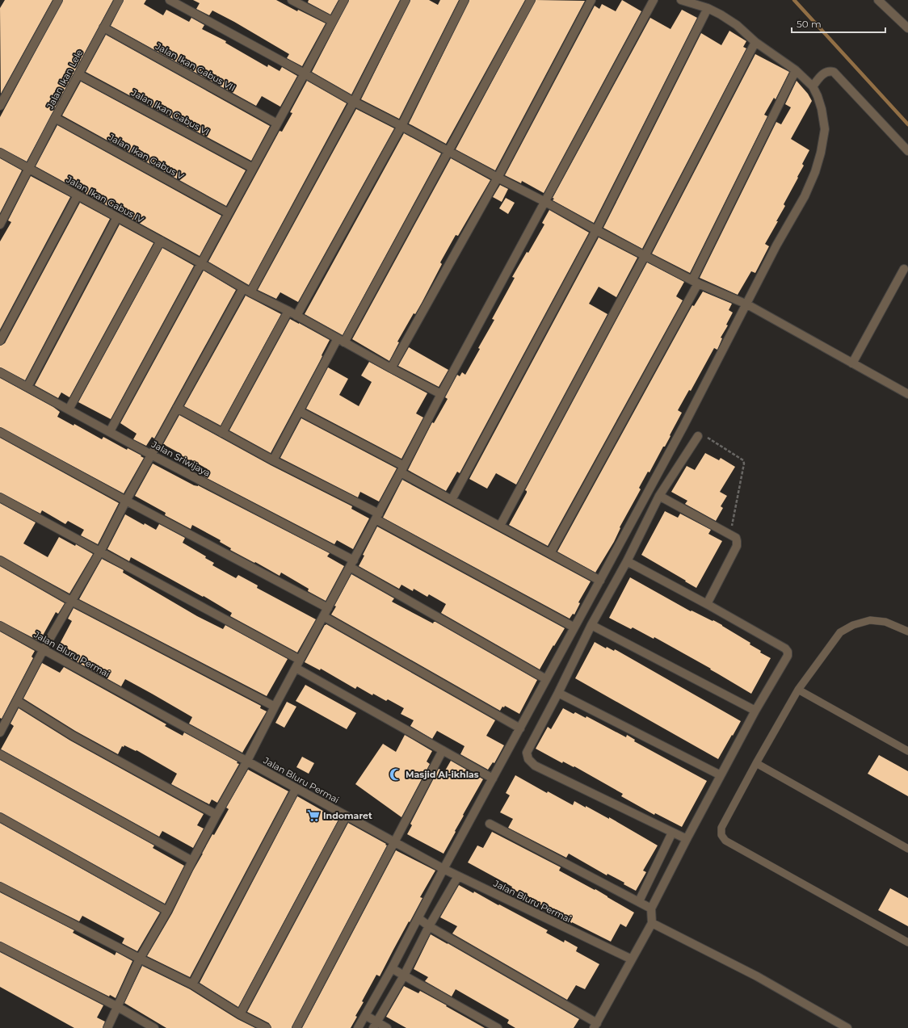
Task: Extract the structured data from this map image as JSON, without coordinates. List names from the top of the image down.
{
  "streets": {
    "street": [
      "Jalan Ikan Gabus VII",
      "Jalan Ikan Lele",
      "Jalan Ikan Gabus VI",
      "Jalan Ikan Gabus V",
      "Jalan Ikan Gabus IV",
      "Jalan Sriwijaya",
      "Jalan Bluru Permai"
    ]
  },
  "crossings": [
    ["Jalan Ikan Gabus VII", "Jalan Ikan Lele"],
    ["Jalan Ikan Lele", "Jalan Ikan Gabus VI"],
    ["Jalan Ikan Lele", "Jalan Ikan Gabus V"],
    ["Jalan Ikan Lele", "Jalan Ikan Gabus IV"]
  ],
  "places": {
    "mosque": ["Masjid Al-ikhlas"],
    "supermarket": ["Indomaret"]
  },
  "scale_bar": "50 m"
}
